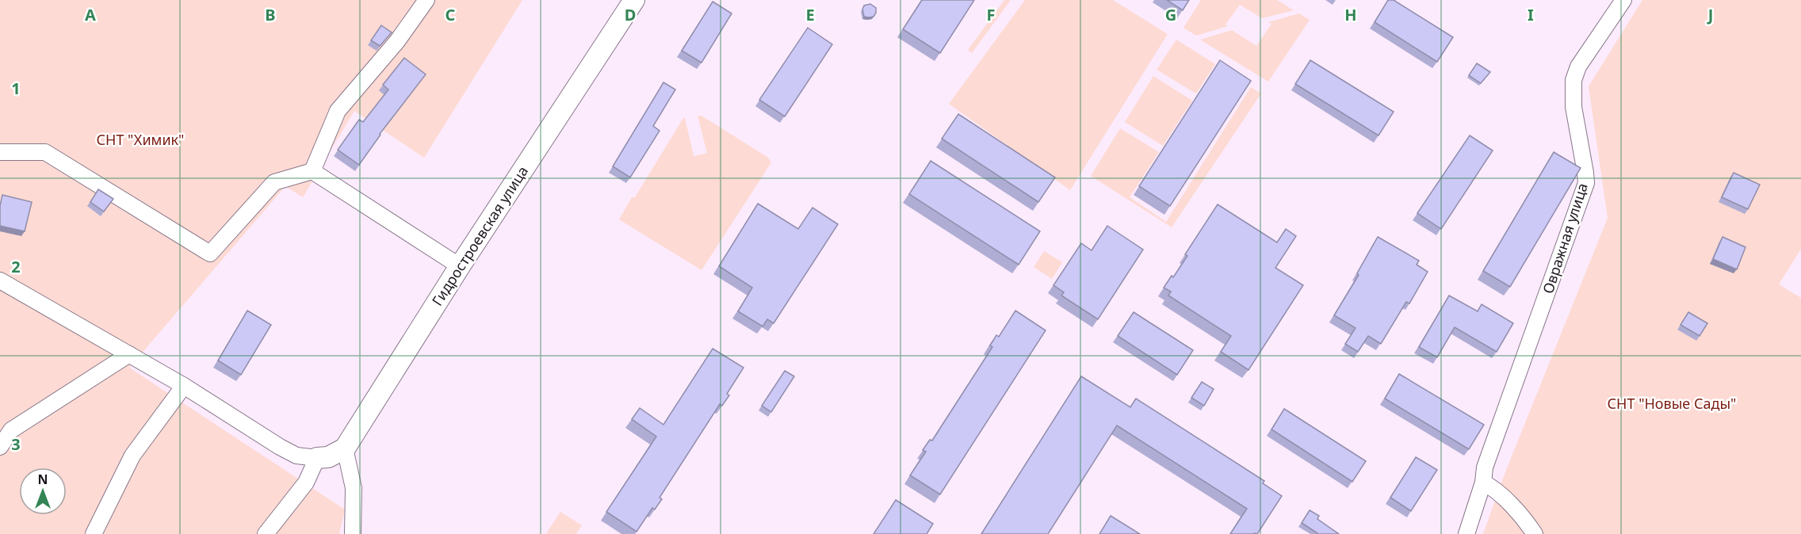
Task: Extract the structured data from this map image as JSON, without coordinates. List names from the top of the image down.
{
  "streets": {
    "street": ["Гидростроевская улица", "Овражная улица"]
  },
  "parks": ["СНТ \"Химик\"", "СНТ \"Новые Сады\""],
  "north": "top",
  "grid": {
    "columns": [
      "A",
      "B",
      "C",
      "D",
      "E",
      "F",
      "G",
      "H",
      "I",
      "J"
    ],
    "rows": ["1", "2", "3"]
  }
}
